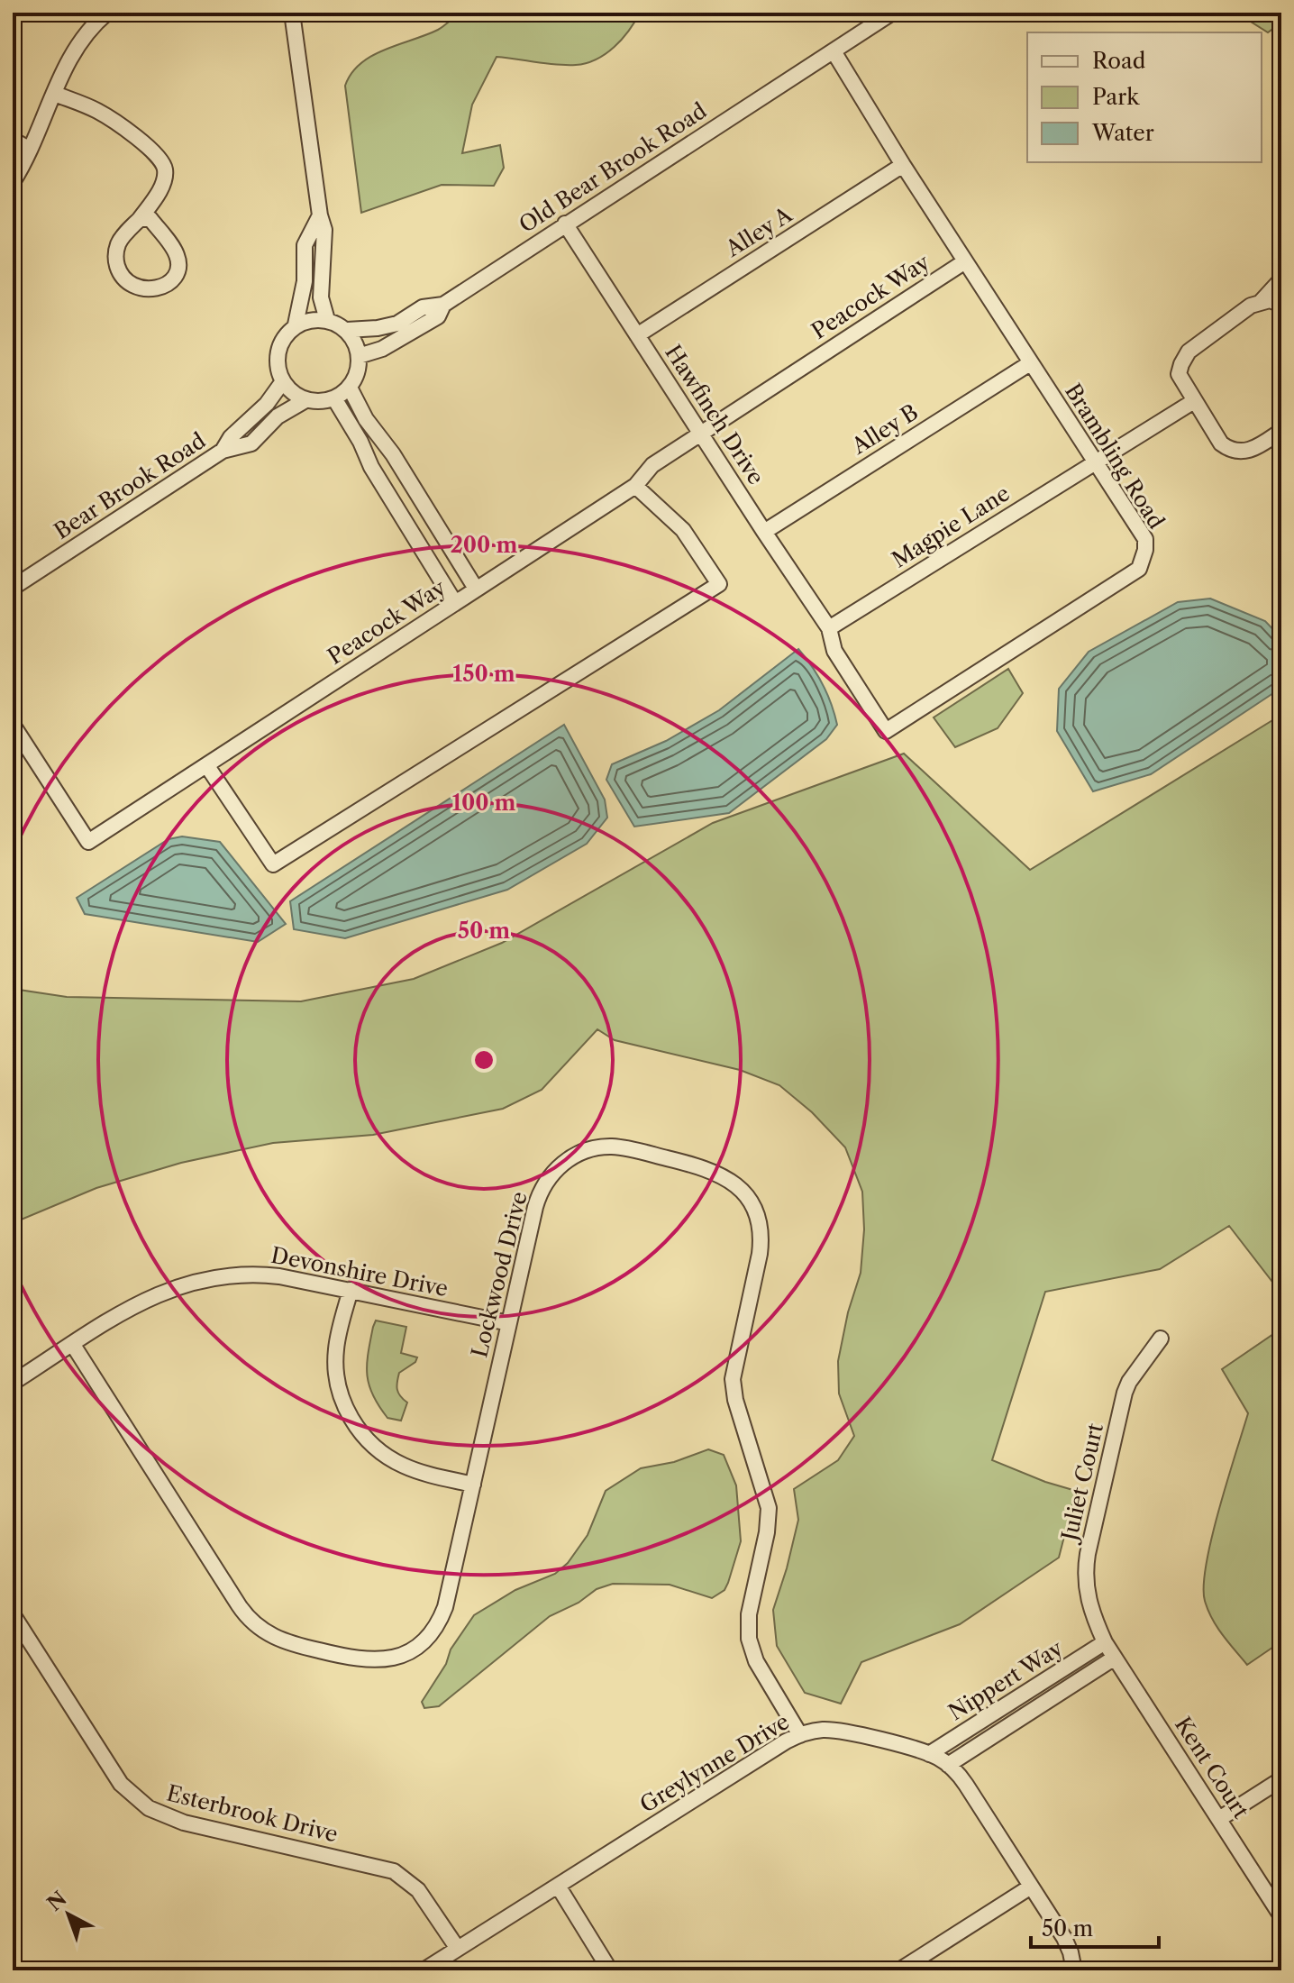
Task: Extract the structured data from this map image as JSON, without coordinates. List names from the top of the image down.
{
  "streets": {
    "street": [
      "Old Bear Brook Road",
      "Alley A",
      "Peacock Way",
      "Hawfinch Drive",
      "Alley B",
      "Brambling Road",
      "Bear Brook Road",
      "Magpie Lane",
      "Devonshire Drive",
      "Lockwood Drive",
      "Juliet Court",
      "Nippert Way",
      "Greylynne Drive",
      "Kent Court",
      "Esterbrook Drive"
    ]
  },
  "crossings": [
    ["Old Bear Brook Road", "Hawfinch Drive"],
    ["Old Bear Brook Road", "Brambling Road"],
    ["Old Bear Brook Road", "Bear Brook Road"],
    ["Alley A", "Hawfinch Drive"],
    ["Alley A", "Brambling Road"],
    ["Peacock Way", "Hawfinch Drive"],
    ["Peacock Way", "Brambling Road"],
    ["Hawfinch Drive", "Alley B"],
    ["Hawfinch Drive", "Brambling Road"],
    ["Hawfinch Drive", "Magpie Lane"],
    ["Alley B", "Brambling Road"],
    ["Brambling Road", "Magpie Lane"],
    ["Devonshire Drive", "Lockwood Drive"],
    ["Lockwood Drive", "Greylynne Drive"],
    ["Juliet Court", "Nippert Way"],
    ["Juliet Court", "Kent Court"],
    ["Nippert Way", "Greylynne Drive"],
    ["Nippert Way", "Kent Court"],
    ["Greylynne Drive", "Esterbrook Drive"]
  ],
  "legend": ["Road", "Park", "Water"],
  "scale_bar": "50 m",
  "north": "top left",
  "rings": [
    "200 m",
    "150 m",
    "100 m",
    "50 m"
  ]
}
